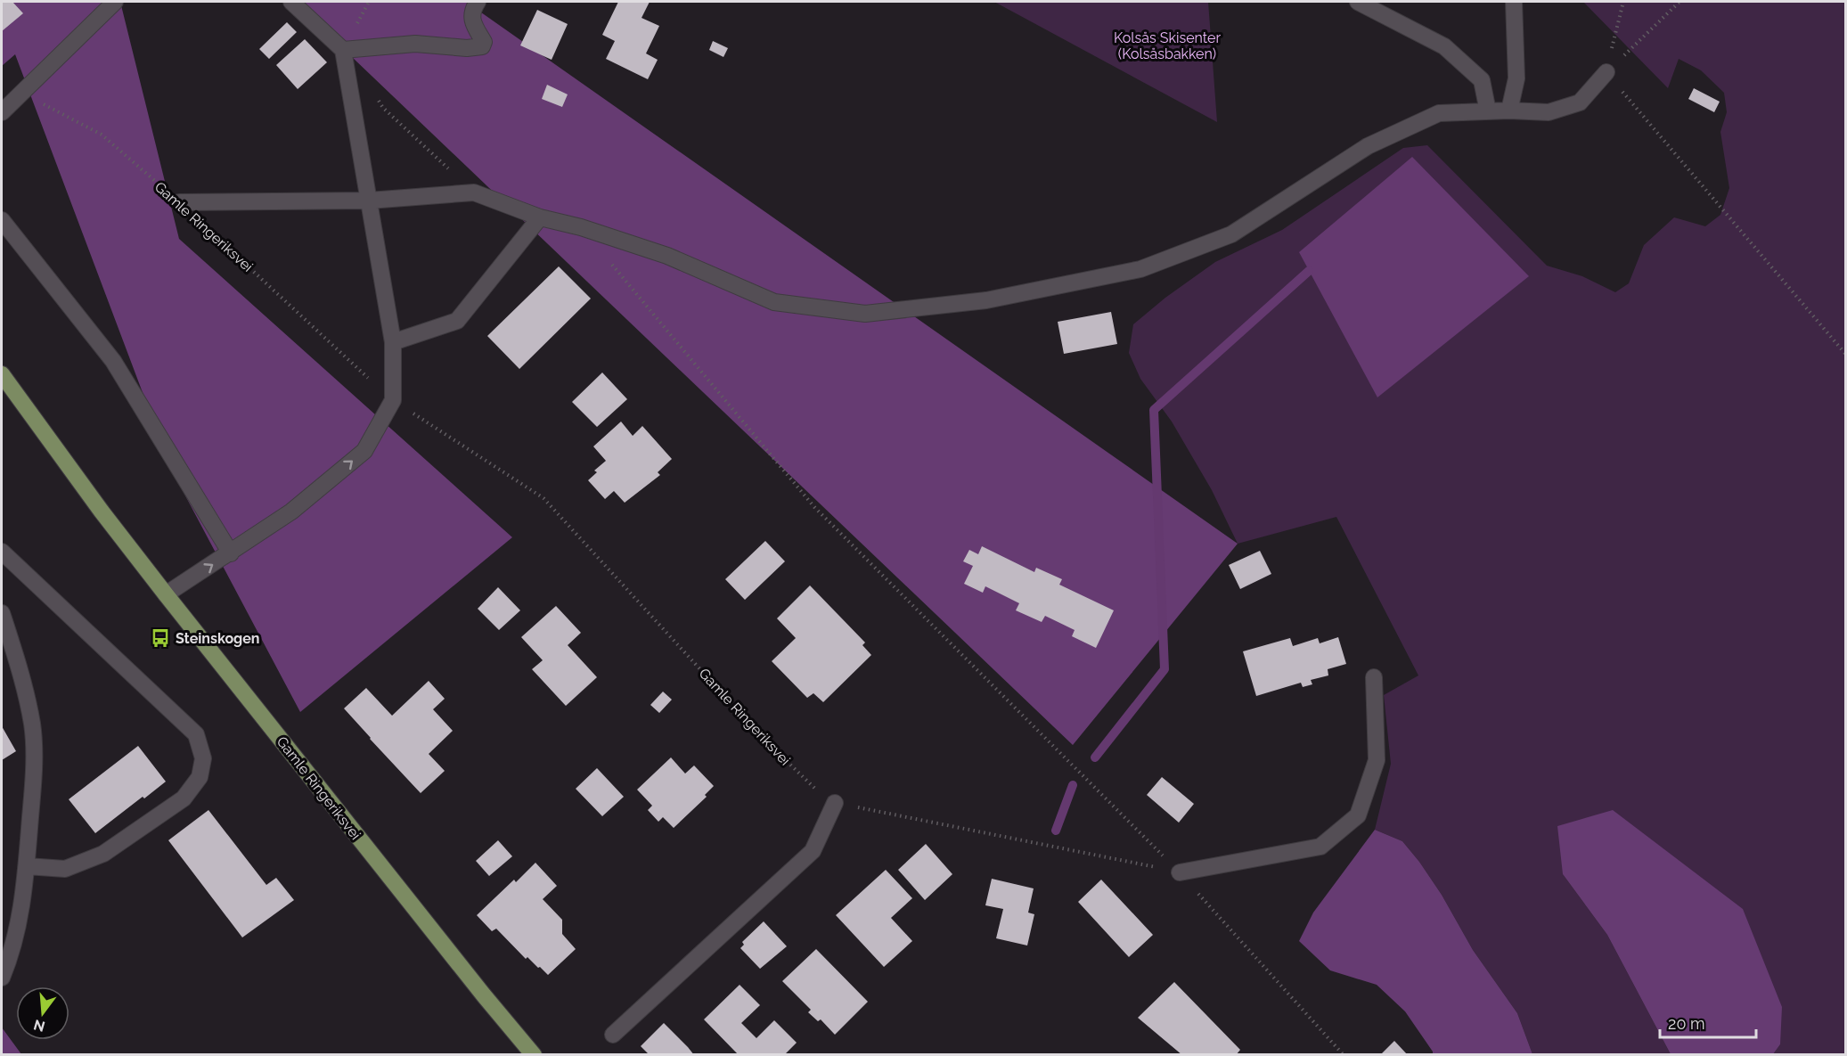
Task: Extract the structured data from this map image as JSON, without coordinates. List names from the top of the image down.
{
  "streets": {
    "main road": ["Gamle Ringeriksvei"]
  },
  "parks": ["Kolsås Skisenter (Kolsåsbakken)"],
  "places": {
    "bus stop": ["Steinskogen"]
  },
  "scale_bar": "20 m",
  "north": "bottom"
}
